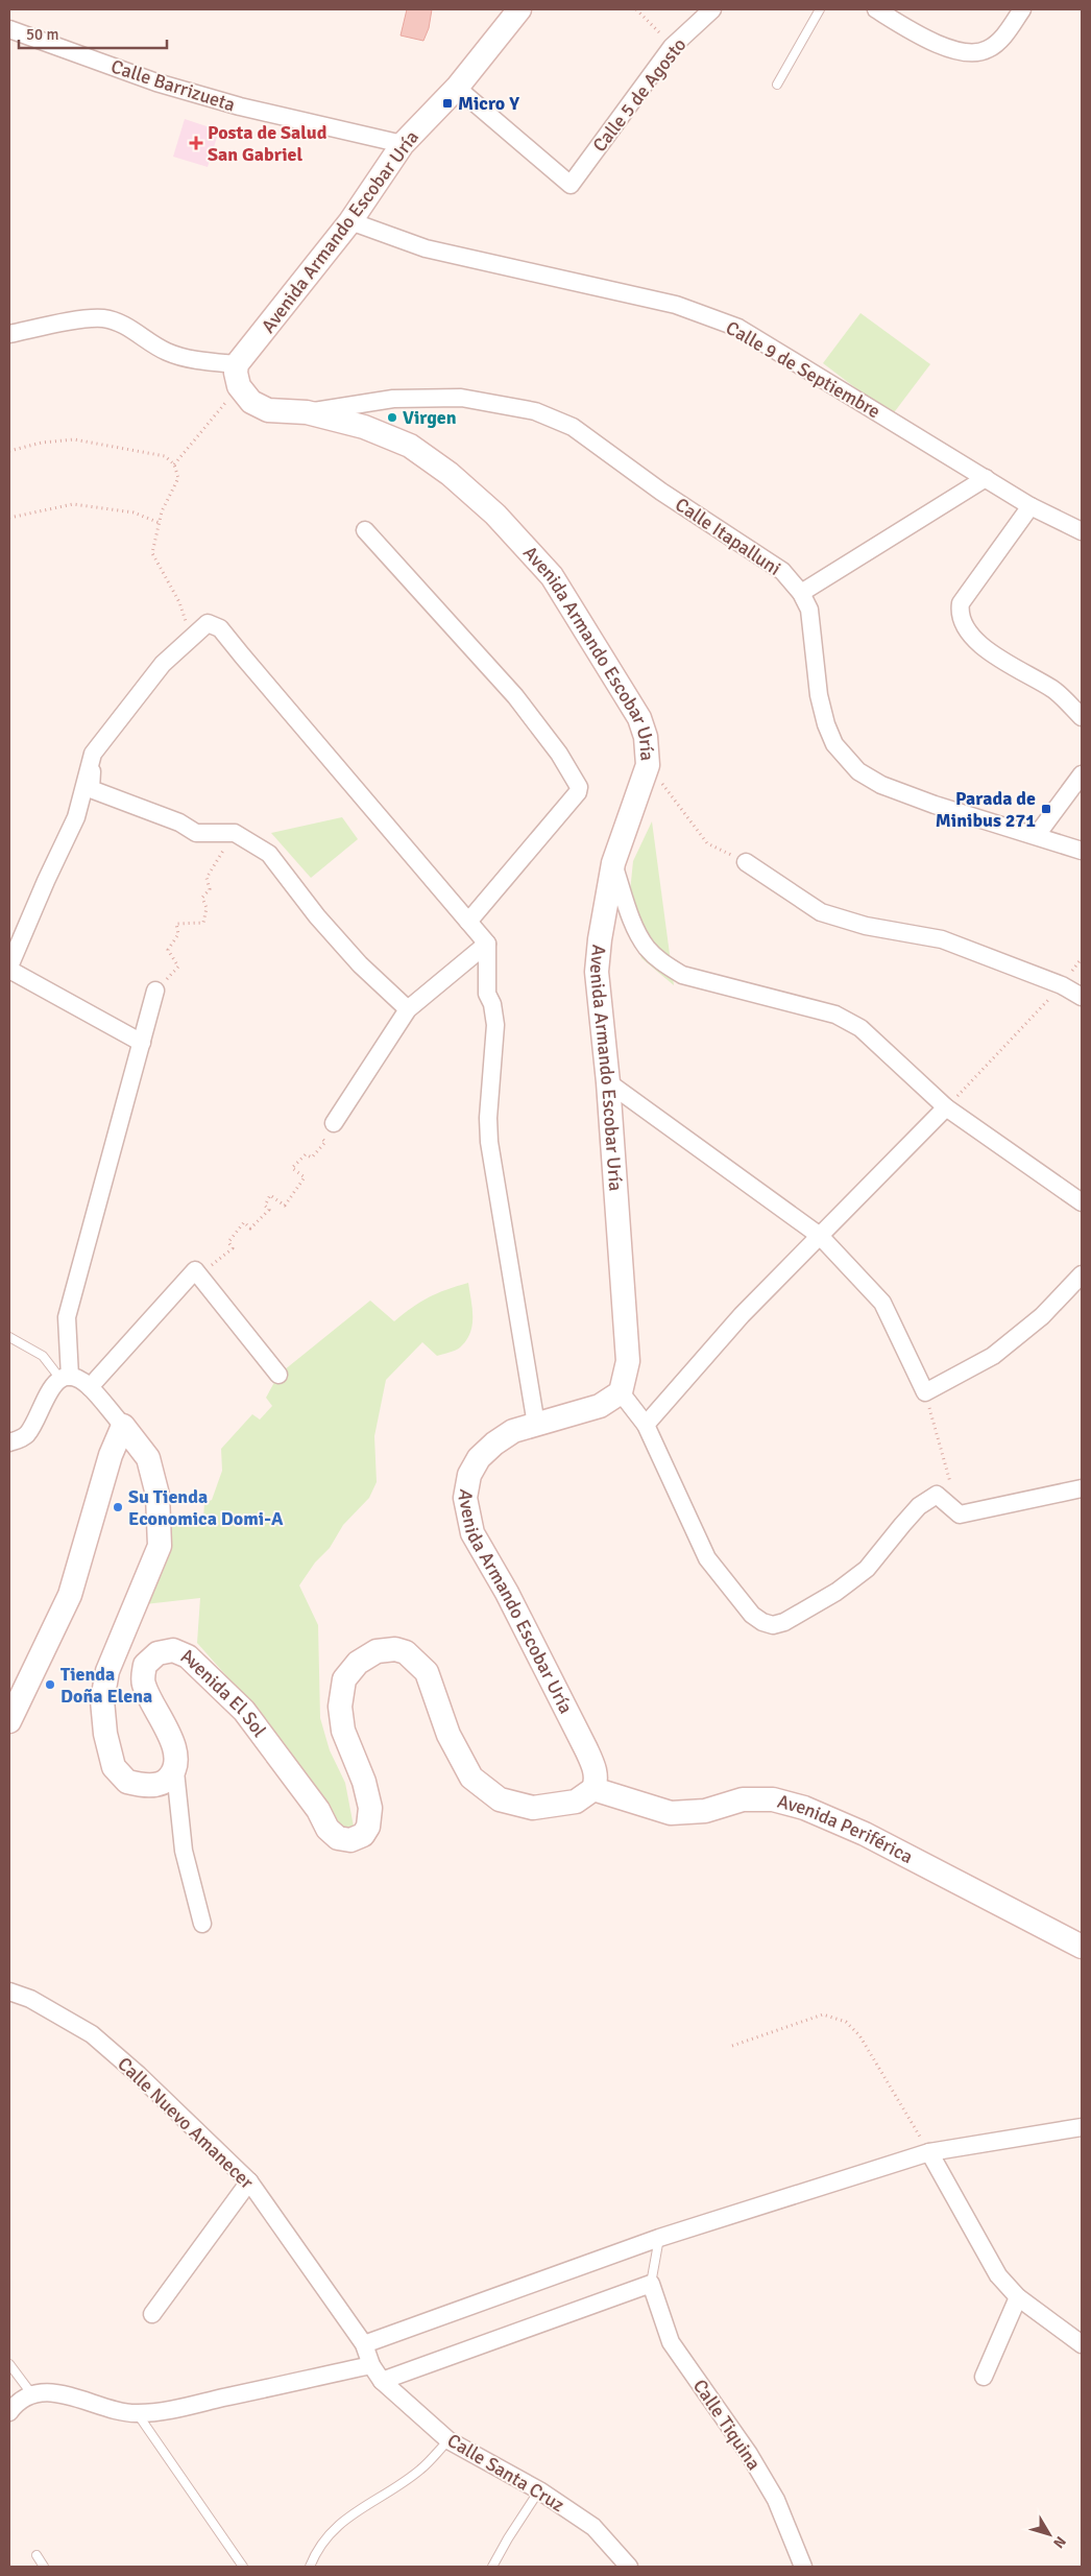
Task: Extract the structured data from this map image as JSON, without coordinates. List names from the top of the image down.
{
  "streets": {
    "main road": ["Avenida Armando Escobar Uría", "Avenida El Sol", "Avenida Periférica"],
    "street": [
      "Calle Barrizueta",
      "Calle 5 de Agosto",
      "Calle 9 de Septiembre",
      "Calle Itapalluni",
      "Calle Nuevo Amanecer",
      "Calle Tiquina",
      "Calle Santa Cruz"
    ]
  },
  "crossings": [
    ["Calle Barrizueta", "Avenida Armando Escobar Uría"],
    ["Calle 5 de Agosto", "Avenida Armando Escobar Uría"],
    ["Avenida Armando Escobar Uría", "Calle 9 de Septiembre"],
    ["Avenida Armando Escobar Uría", "Calle Itapalluni"],
    ["Avenida Armando Escobar Uría", "Avenida El Sol"],
    ["Avenida Armando Escobar Uría", "Avenida Periférica"],
    ["Avenida El Sol", "Avenida Periférica"],
    ["Calle Nuevo Amanecer", "Calle Santa Cruz"]
  ],
  "places": {
    "transit": ["Micro Y", "Parada de Minibus 271"],
    "health": ["Posta de Salud San Gabriel"],
    "other": ["Virgen", "Su Tienda Economica Domi-A", "Tienda Doña Elena"]
  },
  "scale_bar": "50 m",
  "north": "bottom right"
}
